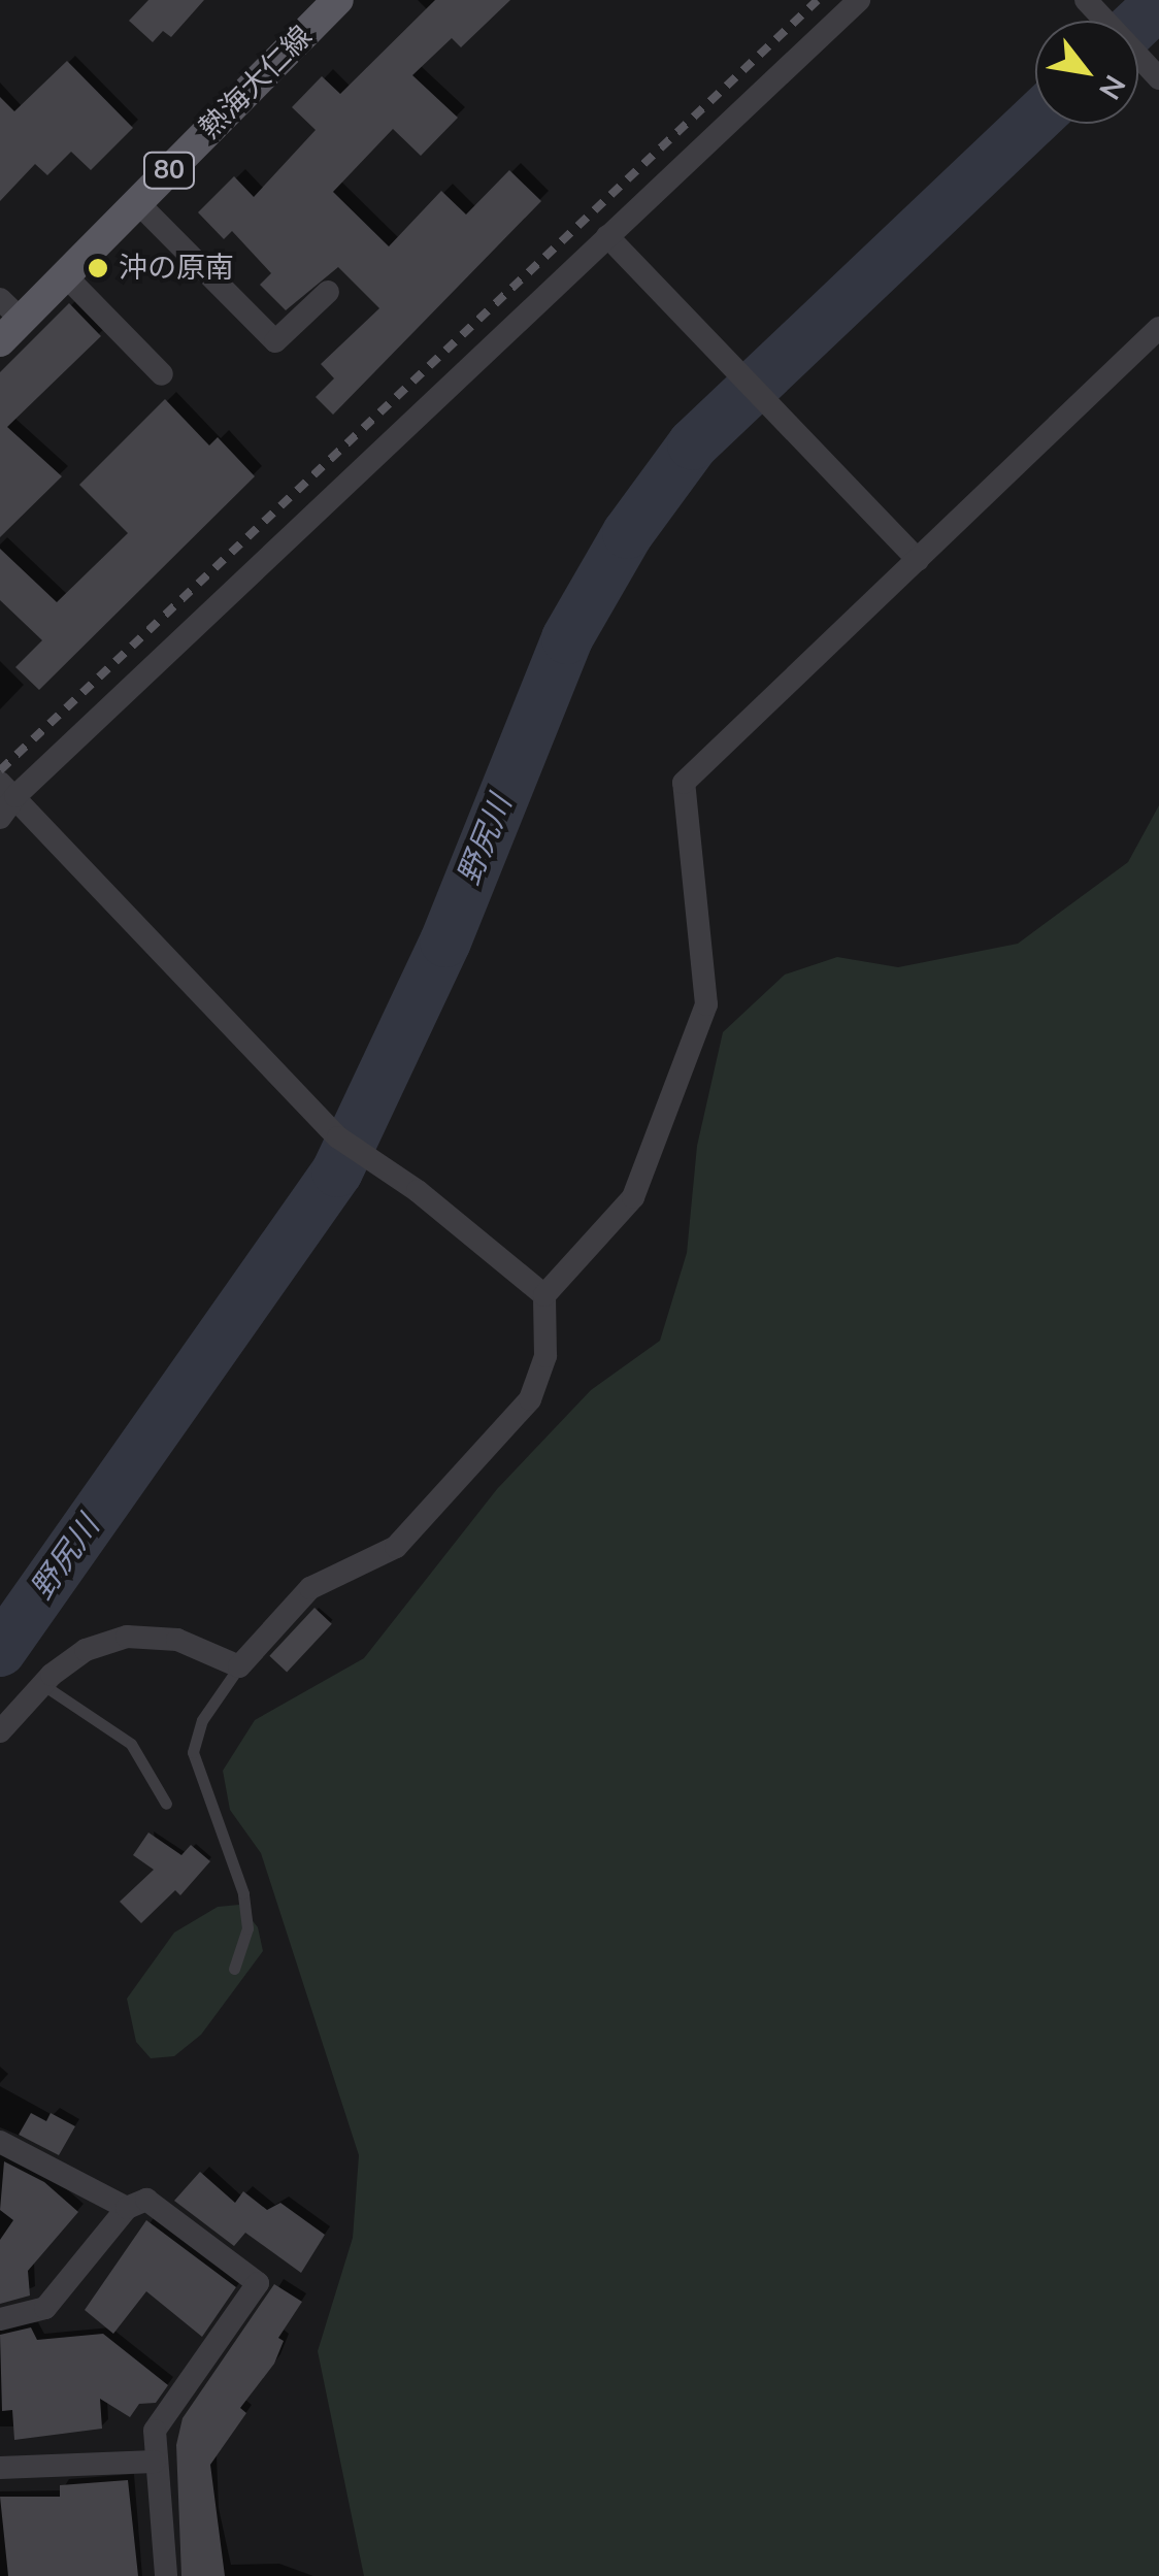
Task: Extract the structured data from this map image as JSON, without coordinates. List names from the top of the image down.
{
  "streets": {
    "main road": ["熱海大仁線", "80"]
  },
  "water": ["野尻川"],
  "places": ["沖の原南"],
  "north": "bottom right"
}
